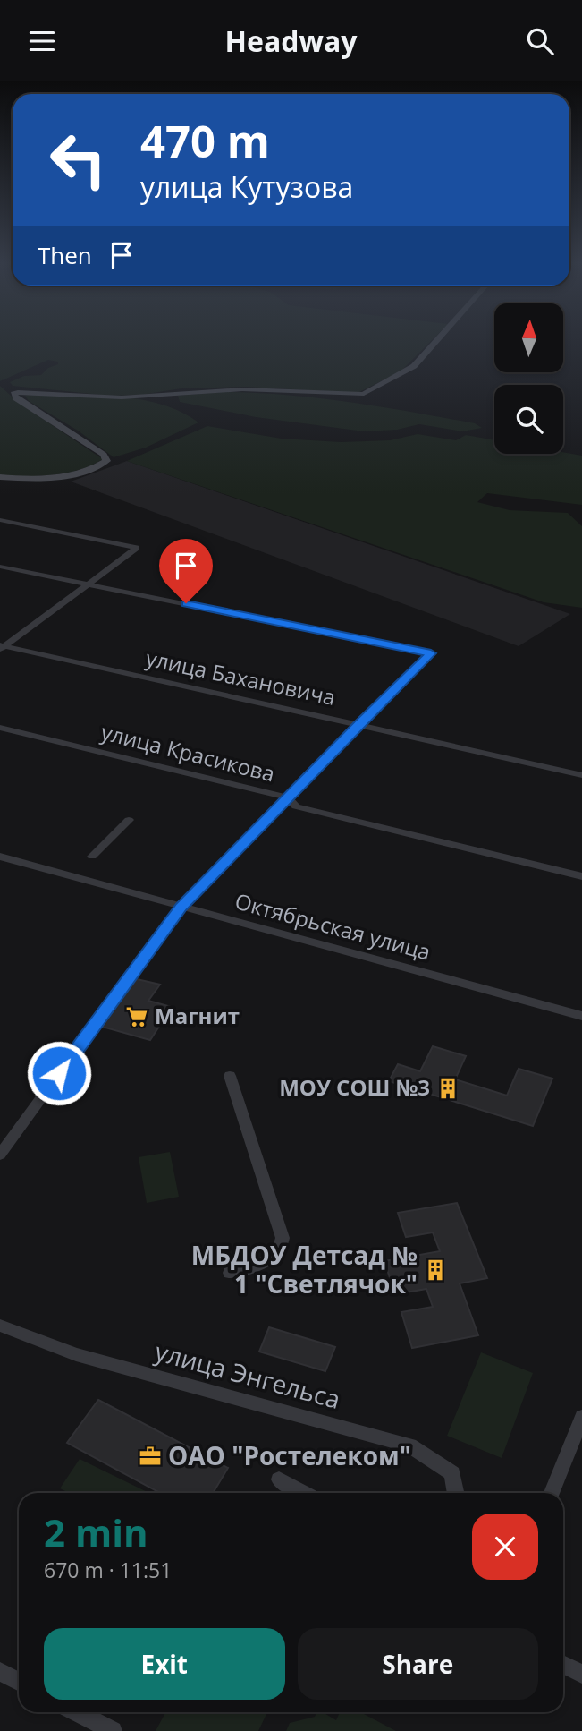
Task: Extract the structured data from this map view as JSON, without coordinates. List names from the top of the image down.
{
  "streets": {
    "street": [
      "улица Бахановича",
      "улица Красикова",
      "Октябрьская улица",
      "улица Энгельса"
    ]
  },
  "places": {
    "supermarket": ["Магнит"],
    "building": ["МОУ СОШ №3", "МБДОУ Детсад № 1 \"Светлячок\""],
    "office": ["ОАО \"Ростелеком\""]
  },
  "north": "top",
  "page": {
    "header": "Headway",
    "turn": ["470 m", "улица Кутузова"],
    "then": "Then",
    "heading": ["2 min", "670 m · 11:51"],
    "buttons": ["Exit", "Share"]
  }
}
